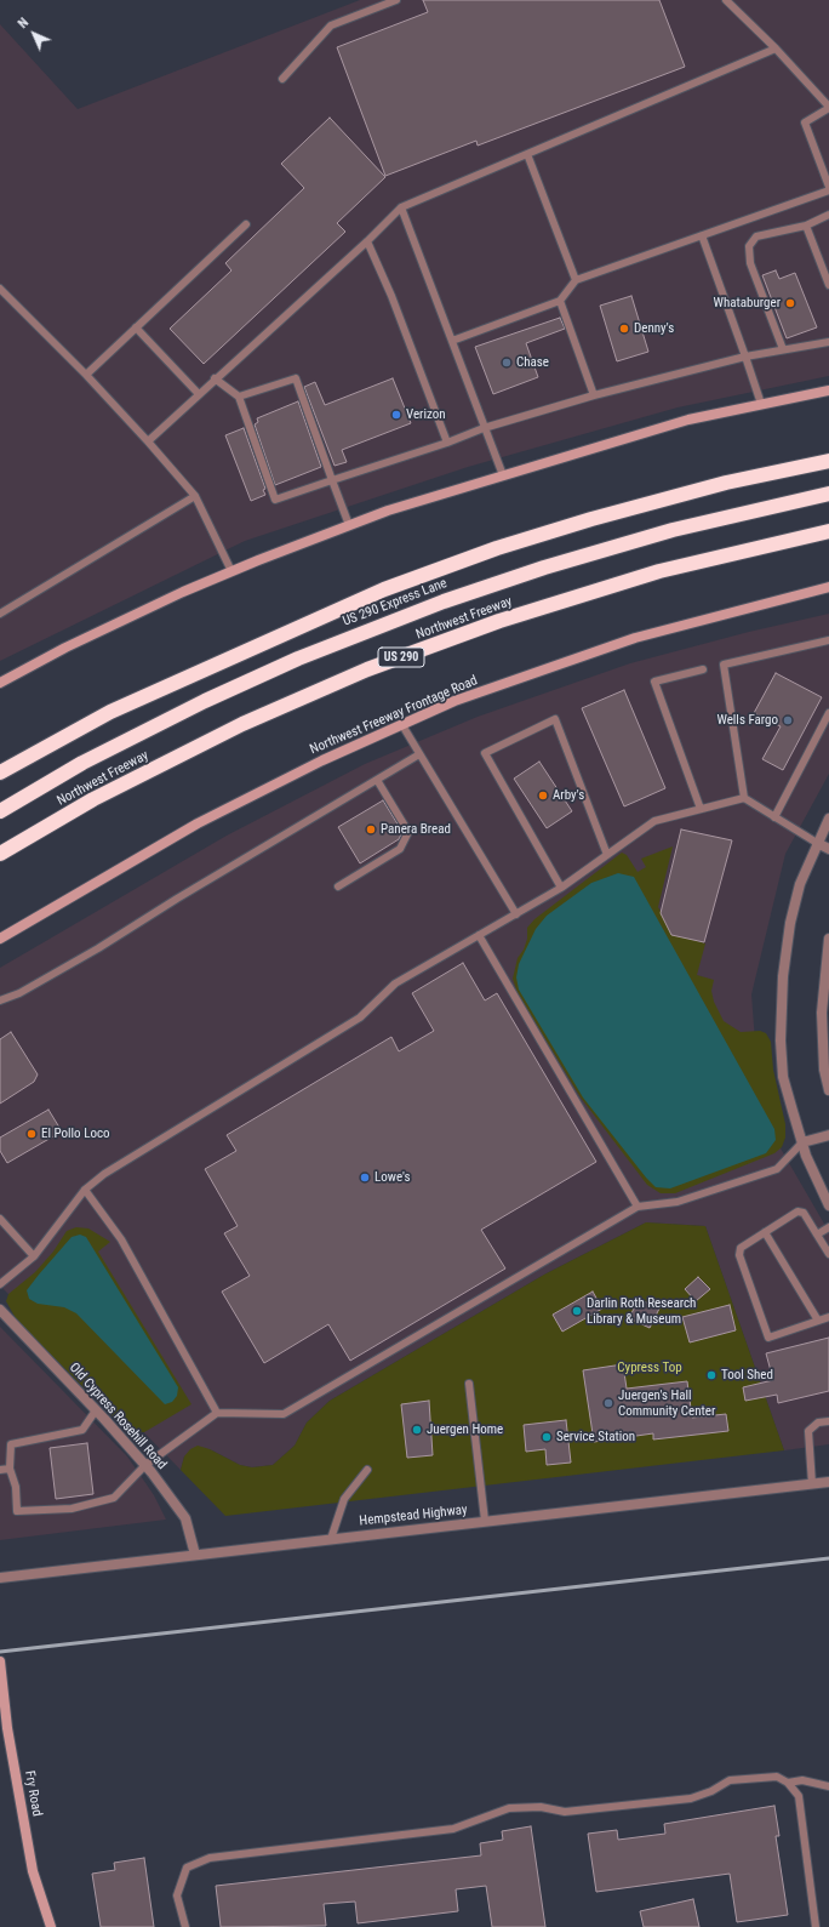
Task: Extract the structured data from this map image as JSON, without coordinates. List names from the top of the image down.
{
  "streets": {
    "highway": ["US 290 Express Lane", "Northwest Freeway", "US 290"],
    "main road": ["Northwest Freeway Frontage Road", "Fry Road"],
    "street": ["Old Cypress Rosehill Road", "Hempstead Highway"]
  },
  "crossings": [
    ["Old Cypress Rosehill Road", "Hempstead Highway"]
  ],
  "parks": ["Cypress Top"],
  "places": [
    "Whataburger",
    "Denny's",
    "Chase",
    "Verizon",
    "Wells Fargo",
    "Arby's",
    "Panera Bread",
    "El Pollo Loco",
    "Lowe's",
    "Darlin Roth Research Library & Museum",
    "Tool Shed",
    "Juergen's Hall Community Center",
    "Juergen Home",
    "Service Station"
  ],
  "north": "top left"
}
